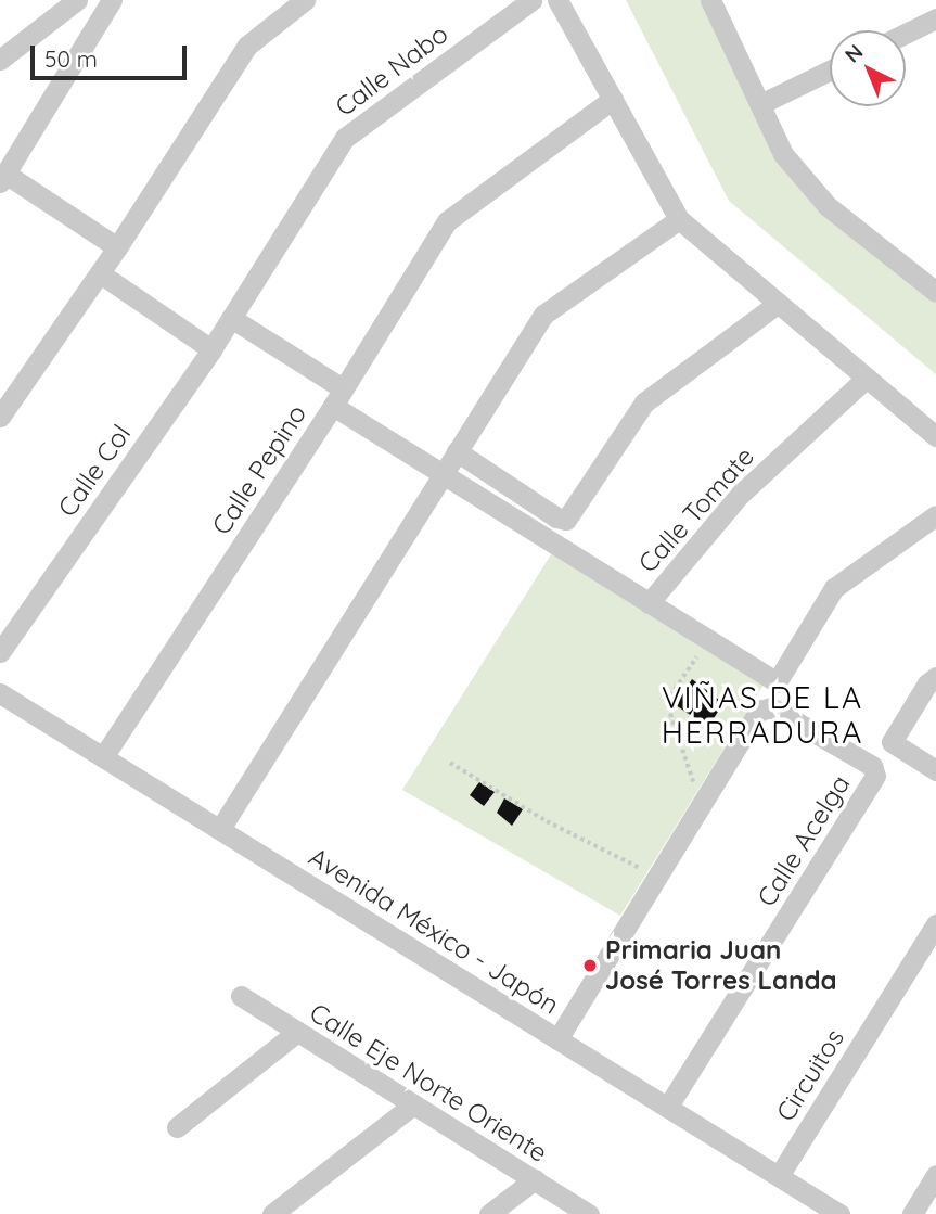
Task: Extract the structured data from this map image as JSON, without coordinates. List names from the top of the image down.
{
  "streets": {
    "street": [
      "Calle Nabo",
      "Calle Pepino",
      "Calle Col",
      "Calle Tomate",
      "Calle Acelga",
      "Avenida México - Japón",
      "Circuitos",
      "Calle Eje Norte Oriente"
    ]
  },
  "crossings": [
    ["Calle Nabo", "Calle Col"],
    ["Calle Pepino", "Calle Tomate"],
    ["Calle Pepino", "Avenida México - Japón"],
    ["Calle Acelga", "Avenida México - Japón"],
    ["Avenida México - Japón", "Circuitos"]
  ],
  "districts": ["VIÑAS DE LA HERRADURA"],
  "places": ["Primaria Juan José Torres Landa"],
  "scale_bar": "50 m",
  "north": "top left"
}
